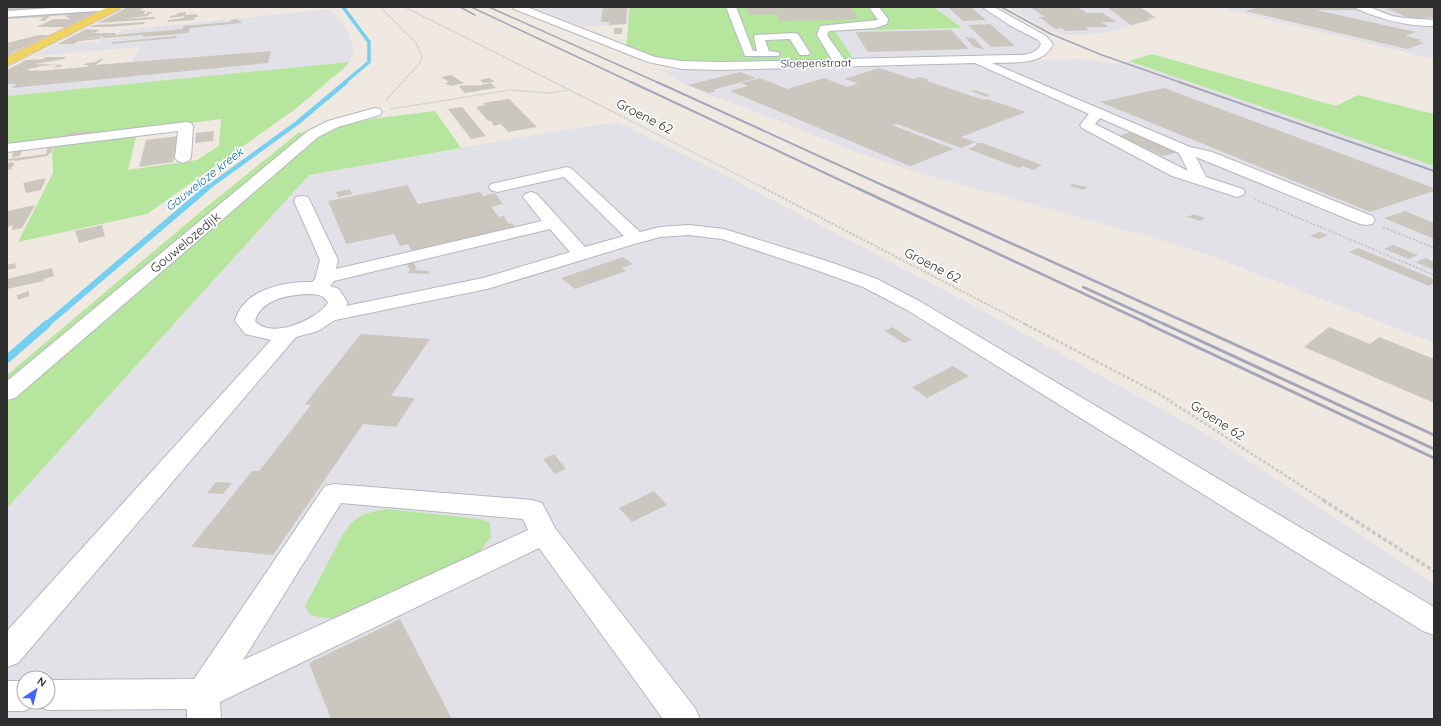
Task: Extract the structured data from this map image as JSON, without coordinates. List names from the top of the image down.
{
  "streets": {
    "street": ["Sloepenstraat", "Gouwelozedijk"],
    "path": ["Groene 62"]
  },
  "water": ["Gauweloze kreek"],
  "north": "top right"
}
